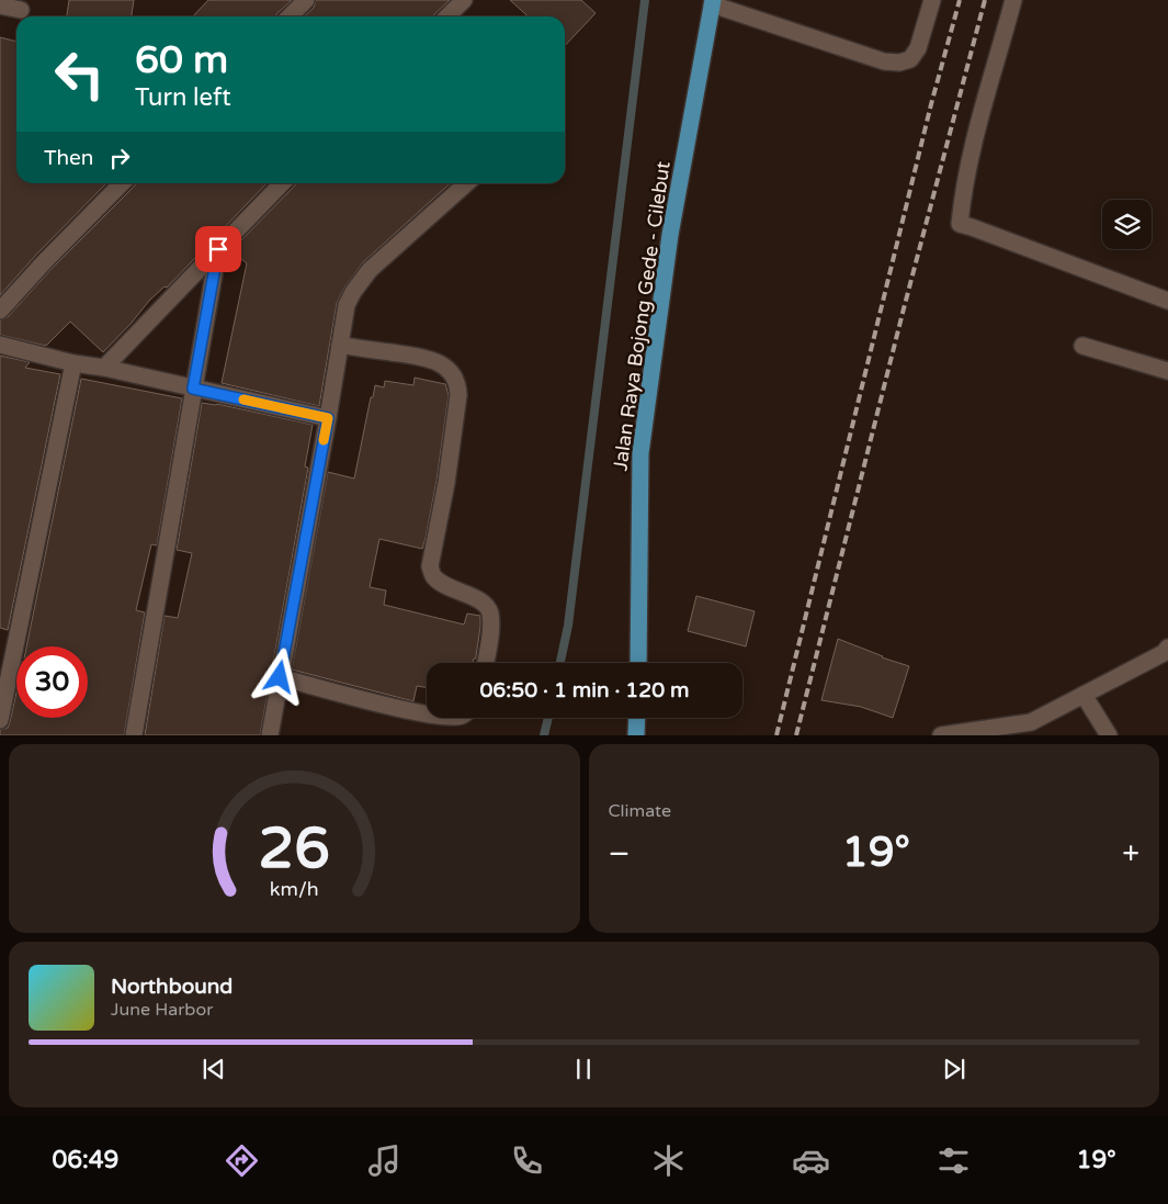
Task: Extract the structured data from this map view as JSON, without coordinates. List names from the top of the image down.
{
  "streets": {
    "main road": ["Jalan Raya Bojong Gede - Cilebut"]
  },
  "page": {
    "turn": ["60 m", "Turn left"],
    "then": "Then",
    "limit": "30",
    "trip": "06:50 · 1 min · 120 m",
    "tile": "Climate",
    "heat": ["−", "19°", "+"],
    "song": ["Northbound", "June Harbor"],
    "tabs": ["06:49", "19°"],
    "gauge": ["26", "km/h"]
  }
}
